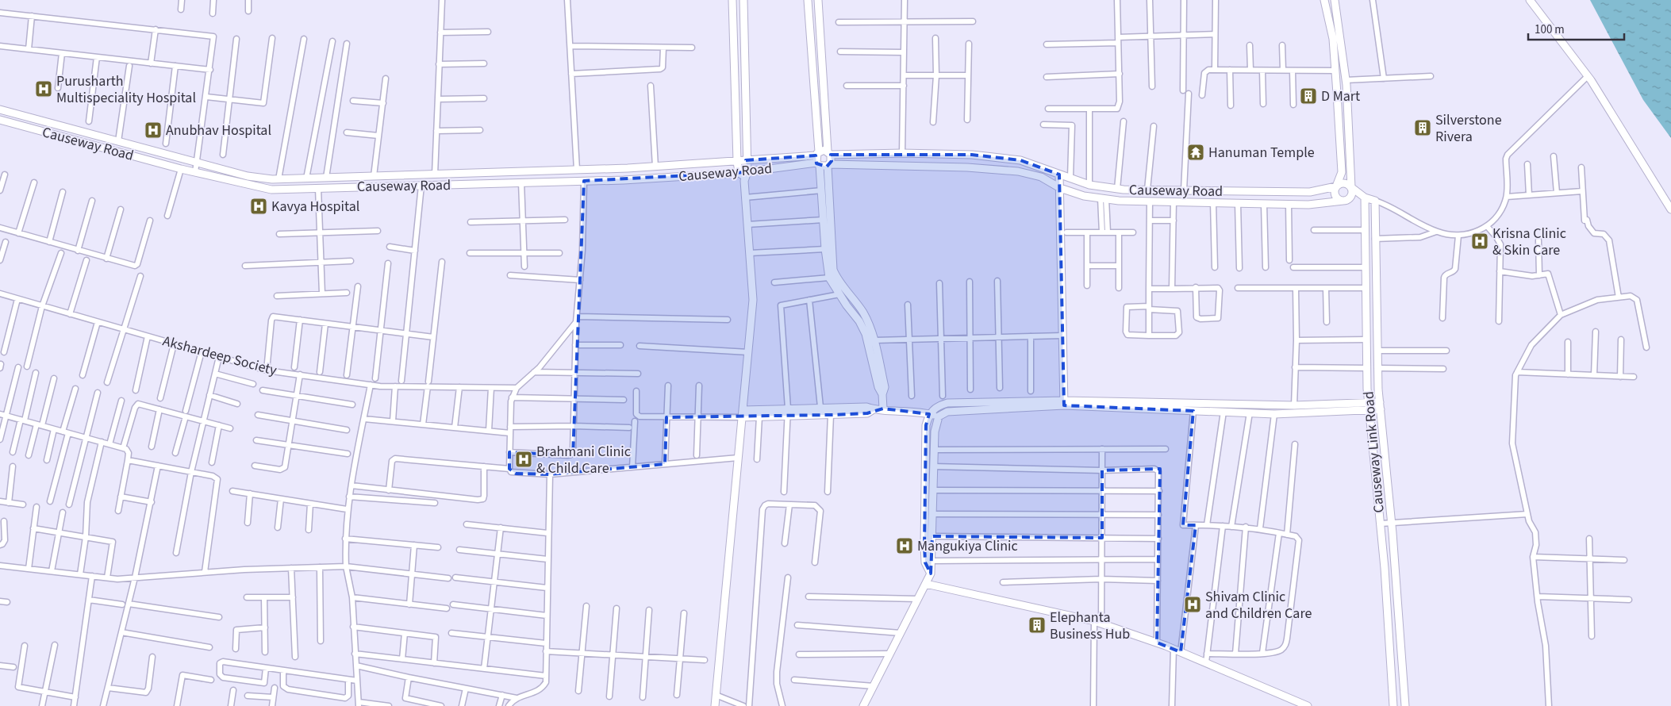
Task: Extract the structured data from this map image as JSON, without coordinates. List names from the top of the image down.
{
  "streets": {
    "street": ["Causeway Road", "Akshardeep Society", "Causeway Link Road"]
  },
  "crossings": [
    ["Causeway Road", "Causeway Link Road"]
  ],
  "places": {
    "hospital": [
      "Purusharth Multispeciality Hospital",
      "Anubhav Hospital",
      "Kavya Hospital",
      "Krisna Clinic & Skin Care",
      "Brahmani Clinic & Child Care",
      "Mangukiya Clinic",
      "Shivam Clinic and Children Care"
    ],
    "building": ["D Mart", "Silverstone Rivera", "Elephanta Business Hub"],
    "temple": ["Hanuman Temple"]
  },
  "scale_bar": "100 m"
}
